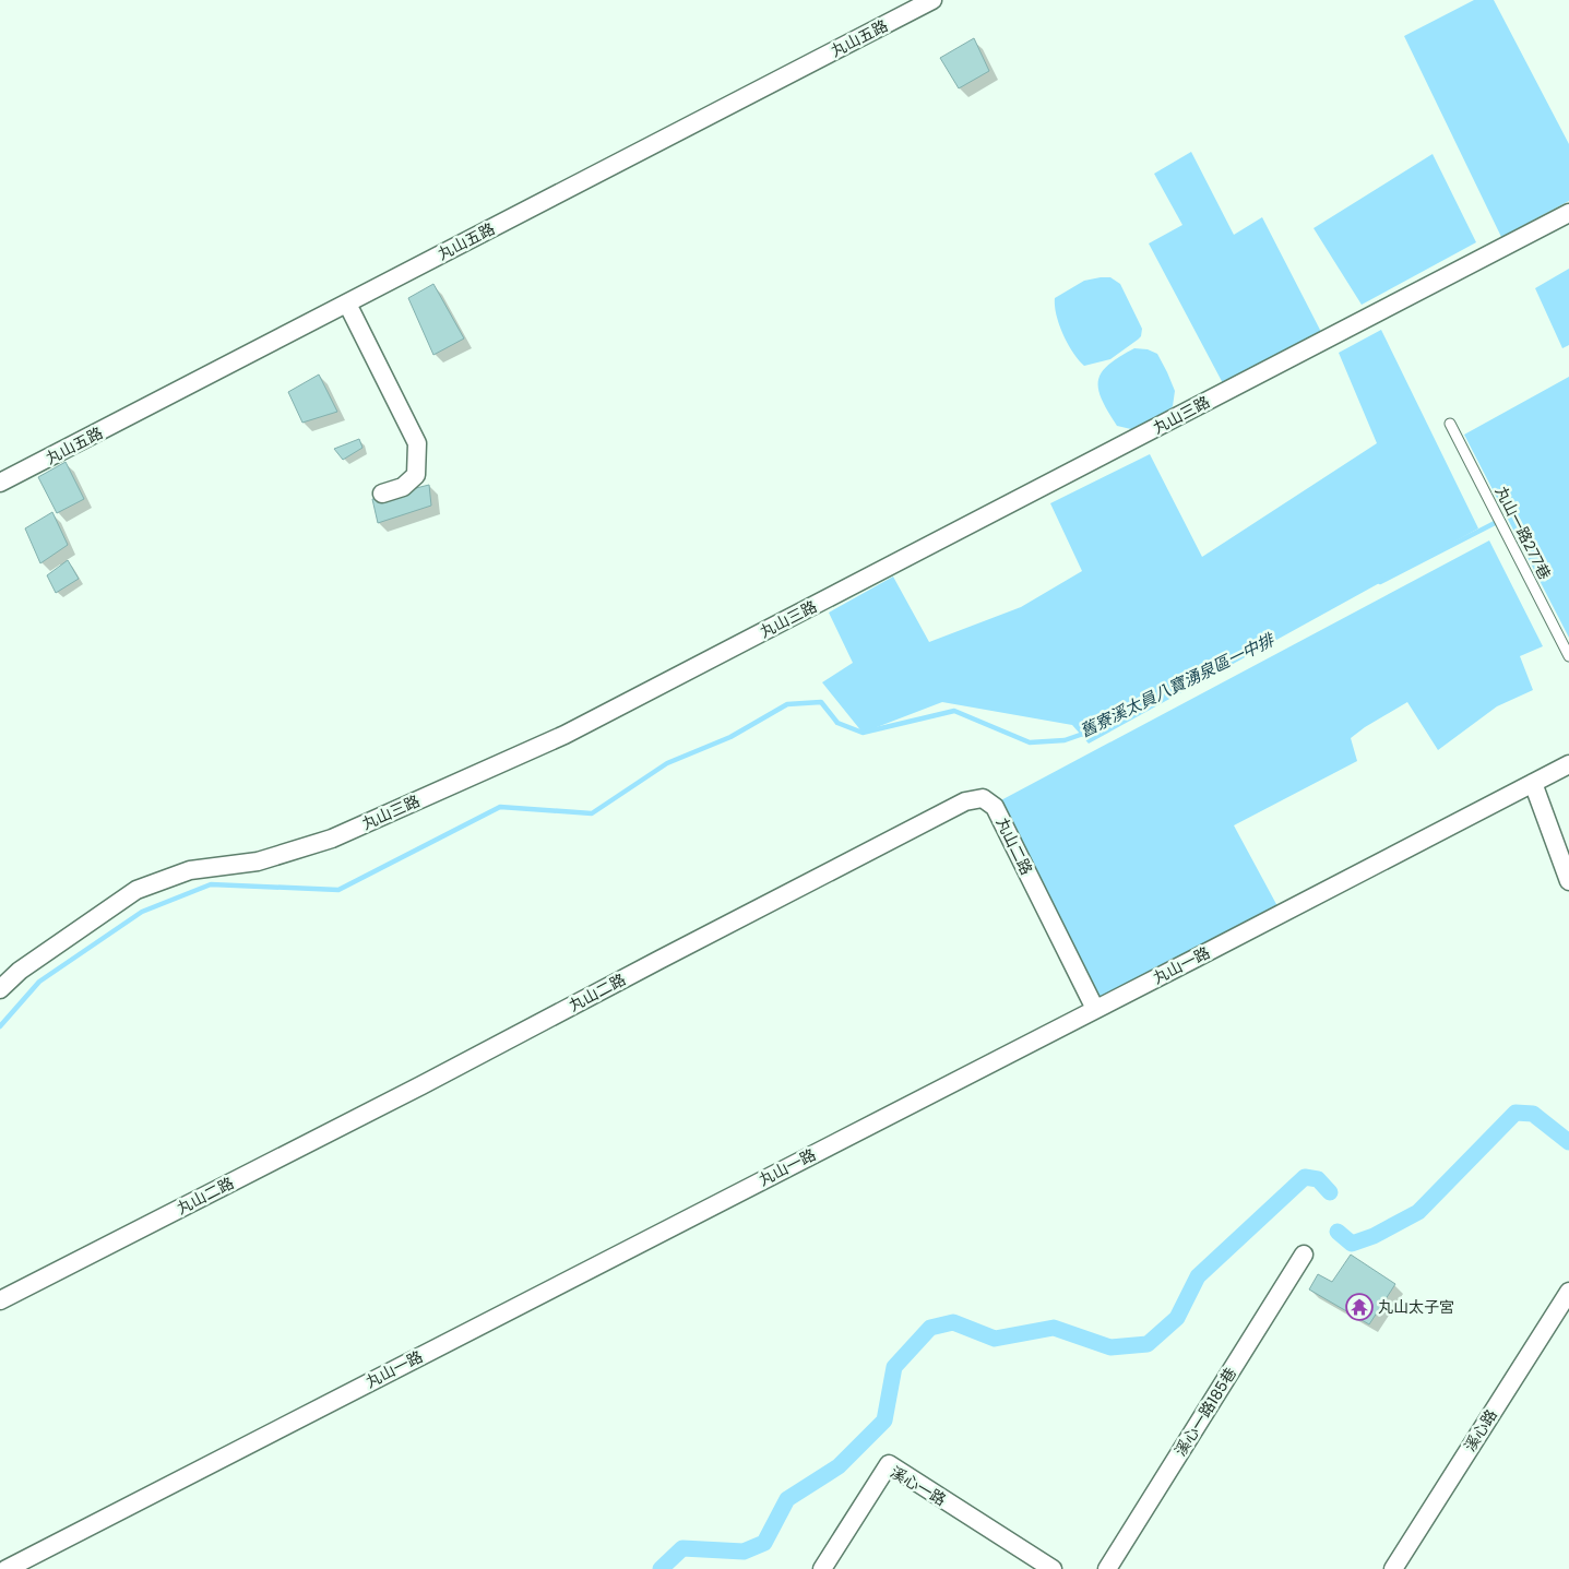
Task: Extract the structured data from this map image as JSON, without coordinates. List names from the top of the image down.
{
  "streets": {
    "street": [
      "丸山五路",
      "丸山三路",
      "丸山二路",
      "丸山一路",
      "溪心一路185巷",
      "溪心路",
      "溪心一路"
    ],
    "lane": ["丸山一路277巷"]
  },
  "crossings": [
    ["丸山二路", "丸山一路"]
  ],
  "water": ["舊寮溪太員八寶湧泉區一中排"],
  "places": {
    "temple": ["丸山太子宮"]
  }
}
